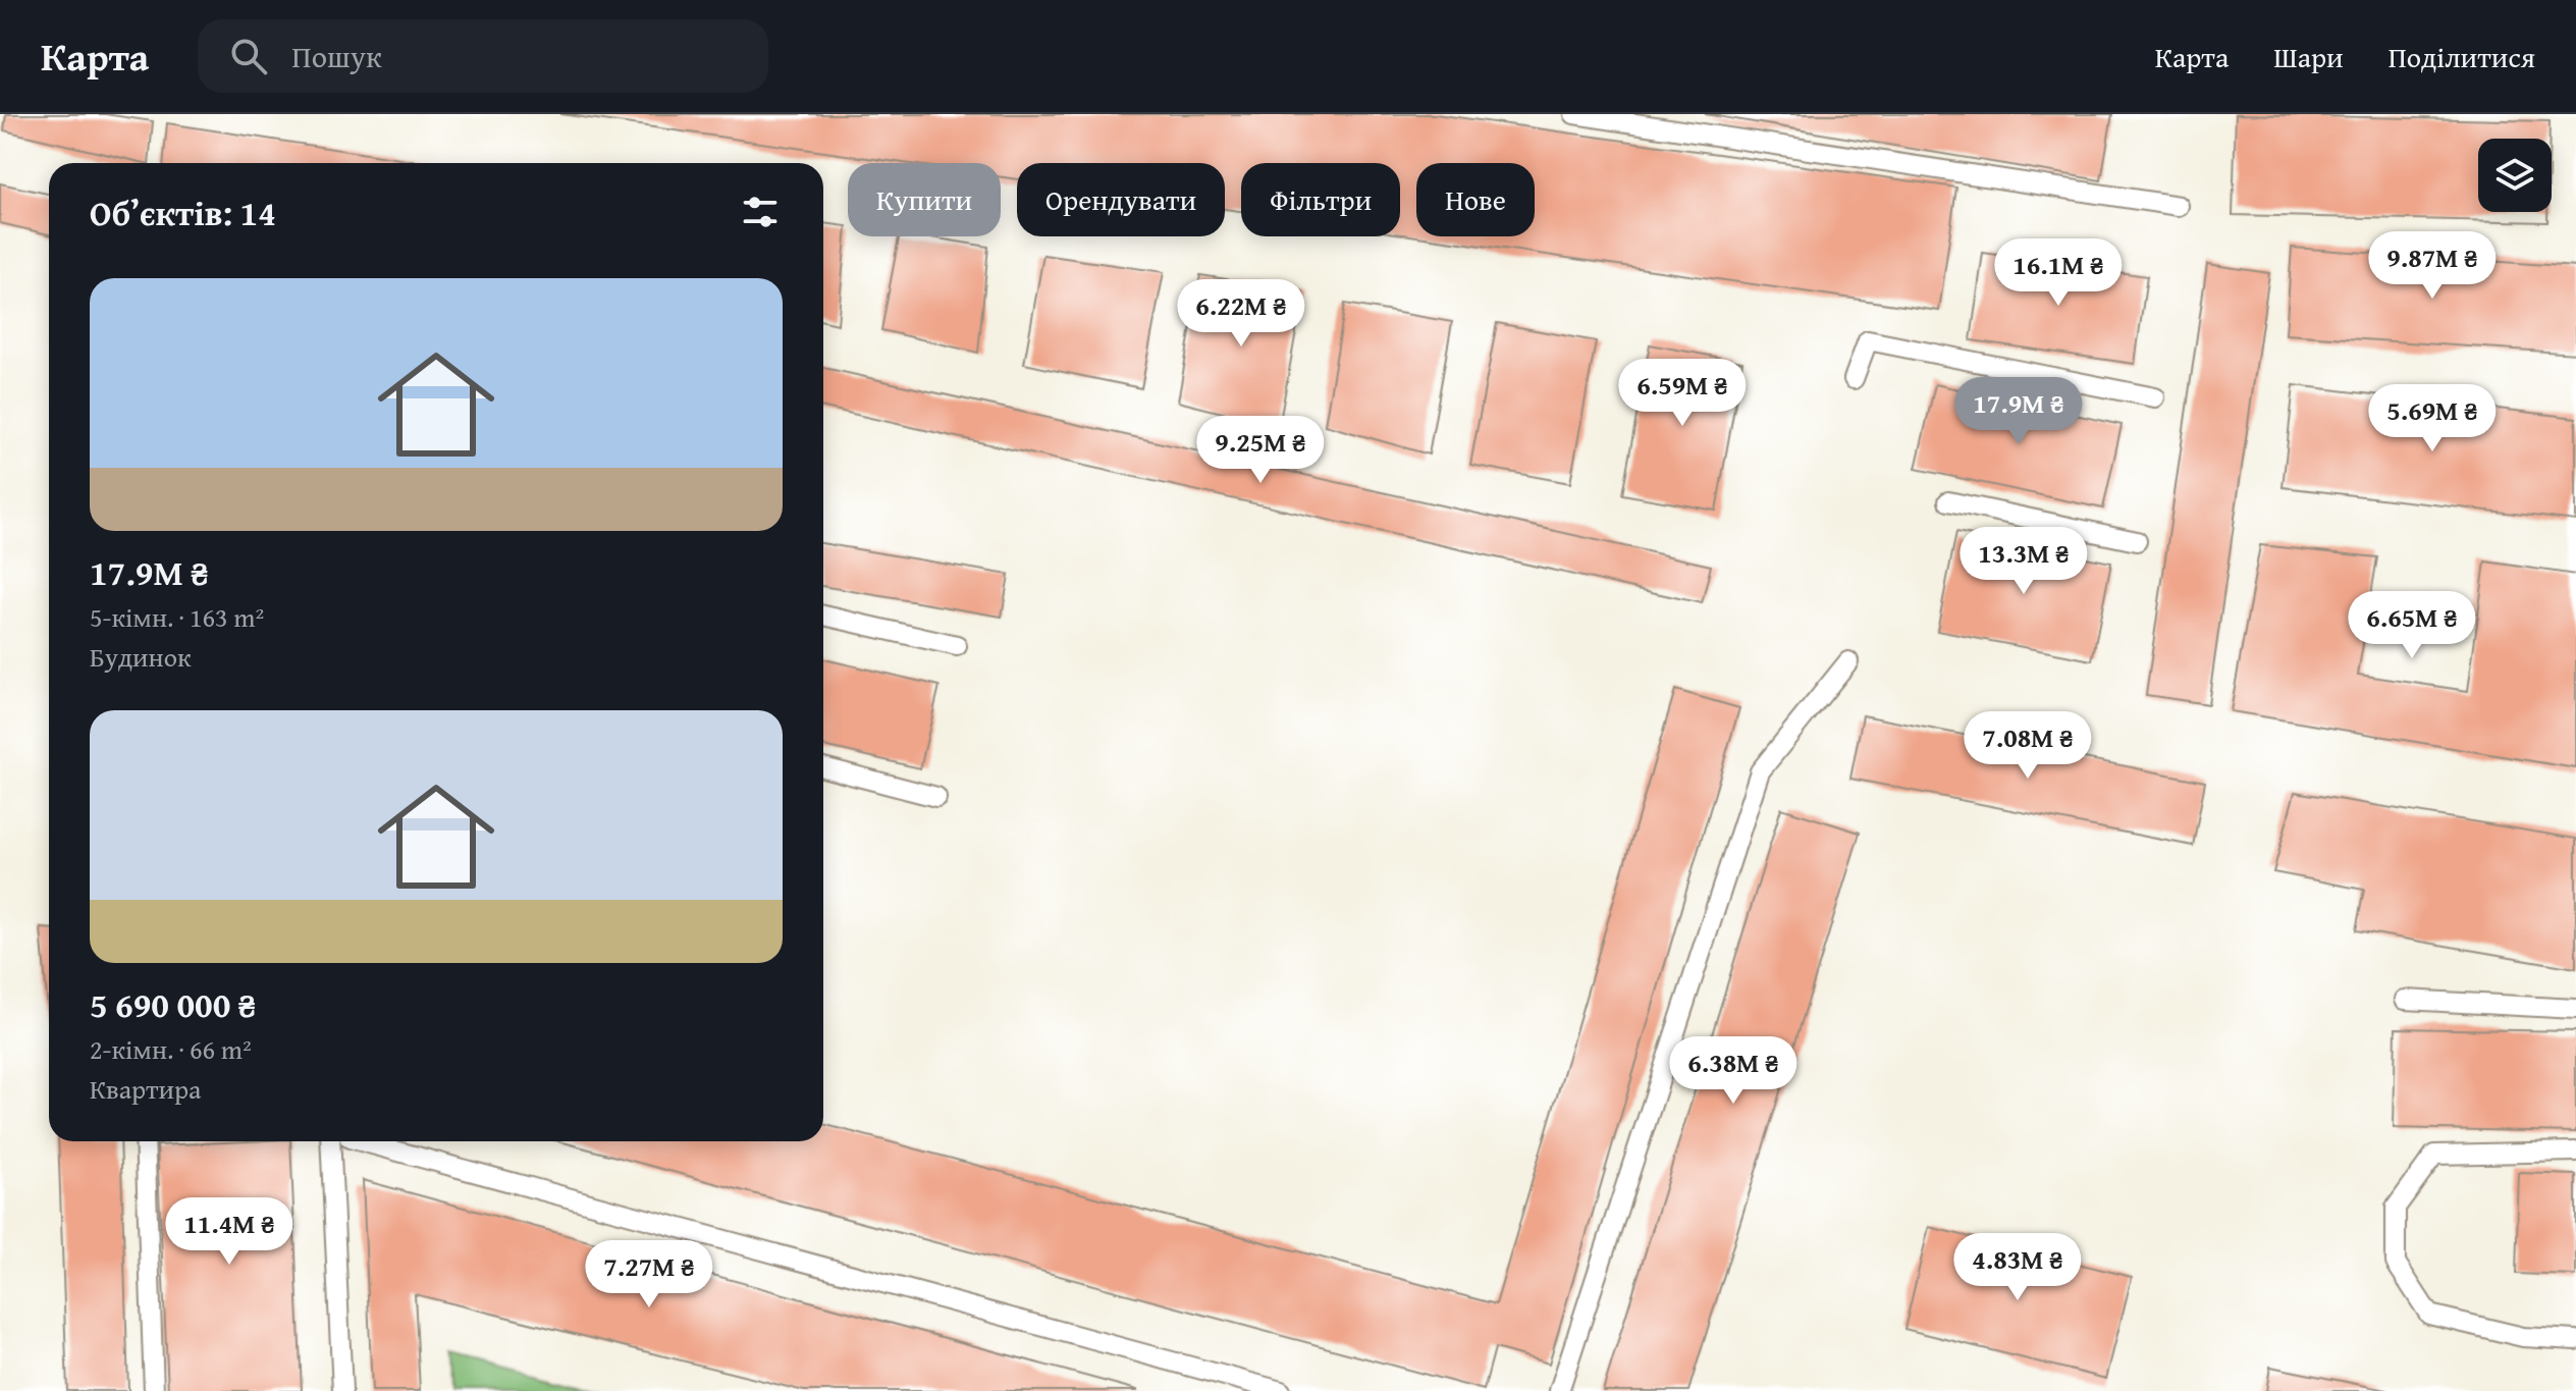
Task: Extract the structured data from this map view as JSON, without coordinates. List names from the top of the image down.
{
  "page": {
    "header": "Карта",
    "search": "Пошук",
    "nav": ["Карта", "Шари", "Поділитися"],
    "chip": [
      "Купити",
      "Орендувати",
      "Фільтри",
      "Нове"
    ],
    "heading": "Об’єктів: 14",
    "price": [
      "9.87M ₴",
      "16.1M ₴",
      "6.22M ₴",
      "6.59M ₴",
      "17.9M ₴",
      "5.69M ₴",
      "9.25M ₴",
      "13.3M ₴",
      "6.65M ₴",
      "7.08M ₴",
      "6.38M ₴",
      "11.4M ₴",
      "4.83M ₴",
      "7.27M ₴"
    ],
    "list": [
      {
        "name": "17.9M ₴",
        "note": "5-кімн. · 163 m² · Будинок"
      },
      {
        "name": "5 690 000 ₴",
        "note": "2-кімн. · 66 m² · Квартира"
      }
    ]
  }
}
